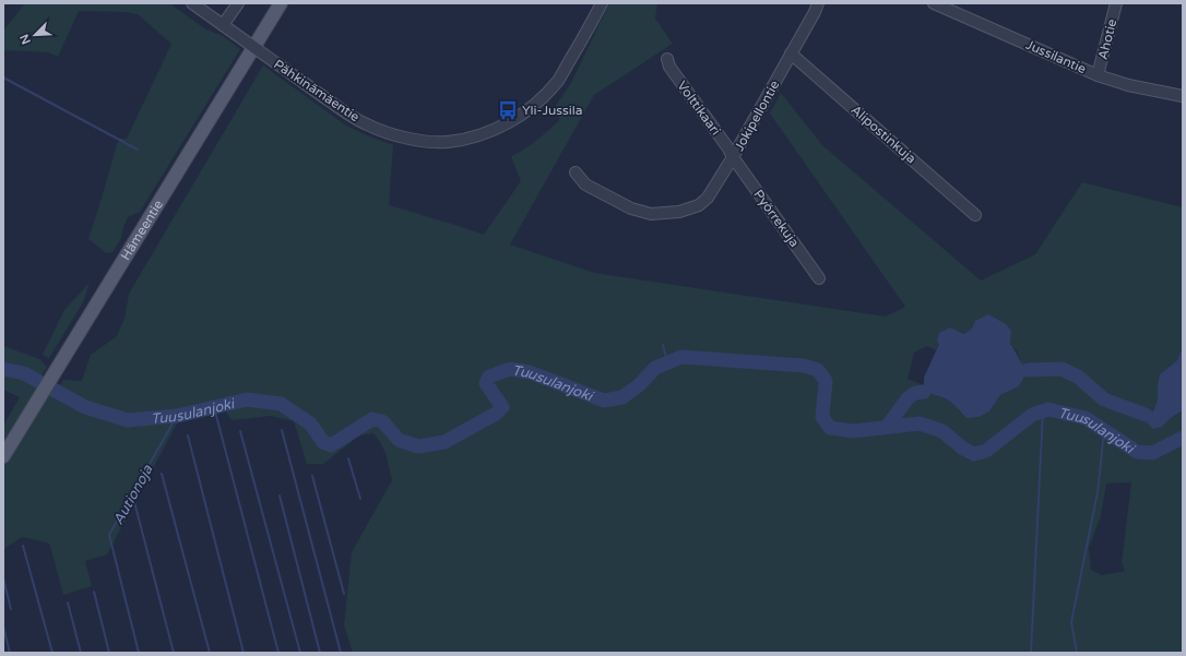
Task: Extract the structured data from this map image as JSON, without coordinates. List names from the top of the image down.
{
  "streets": {
    "main road": ["Hämeentie"],
    "street": [
      "Ahotie",
      "Jussilantie",
      "Pähkinämäentie",
      "Volttikaari",
      "Jokipellontie",
      "Alipostinkuja",
      "Pyörrekuja"
    ]
  },
  "crossings": [
    ["Ahotie", "Jussilantie"],
    ["Volttikaari", "Jokipellontie"],
    ["Volttikaari", "Pyörrekuja"],
    ["Jokipellontie", "Alipostinkuja"],
    ["Jokipellontie", "Pyörrekuja"]
  ],
  "water": ["Tuusulanjoki", "Autionoja"],
  "places": {
    "bus stop": ["Yli-Jussila"]
  },
  "north": "bottom left"
}
